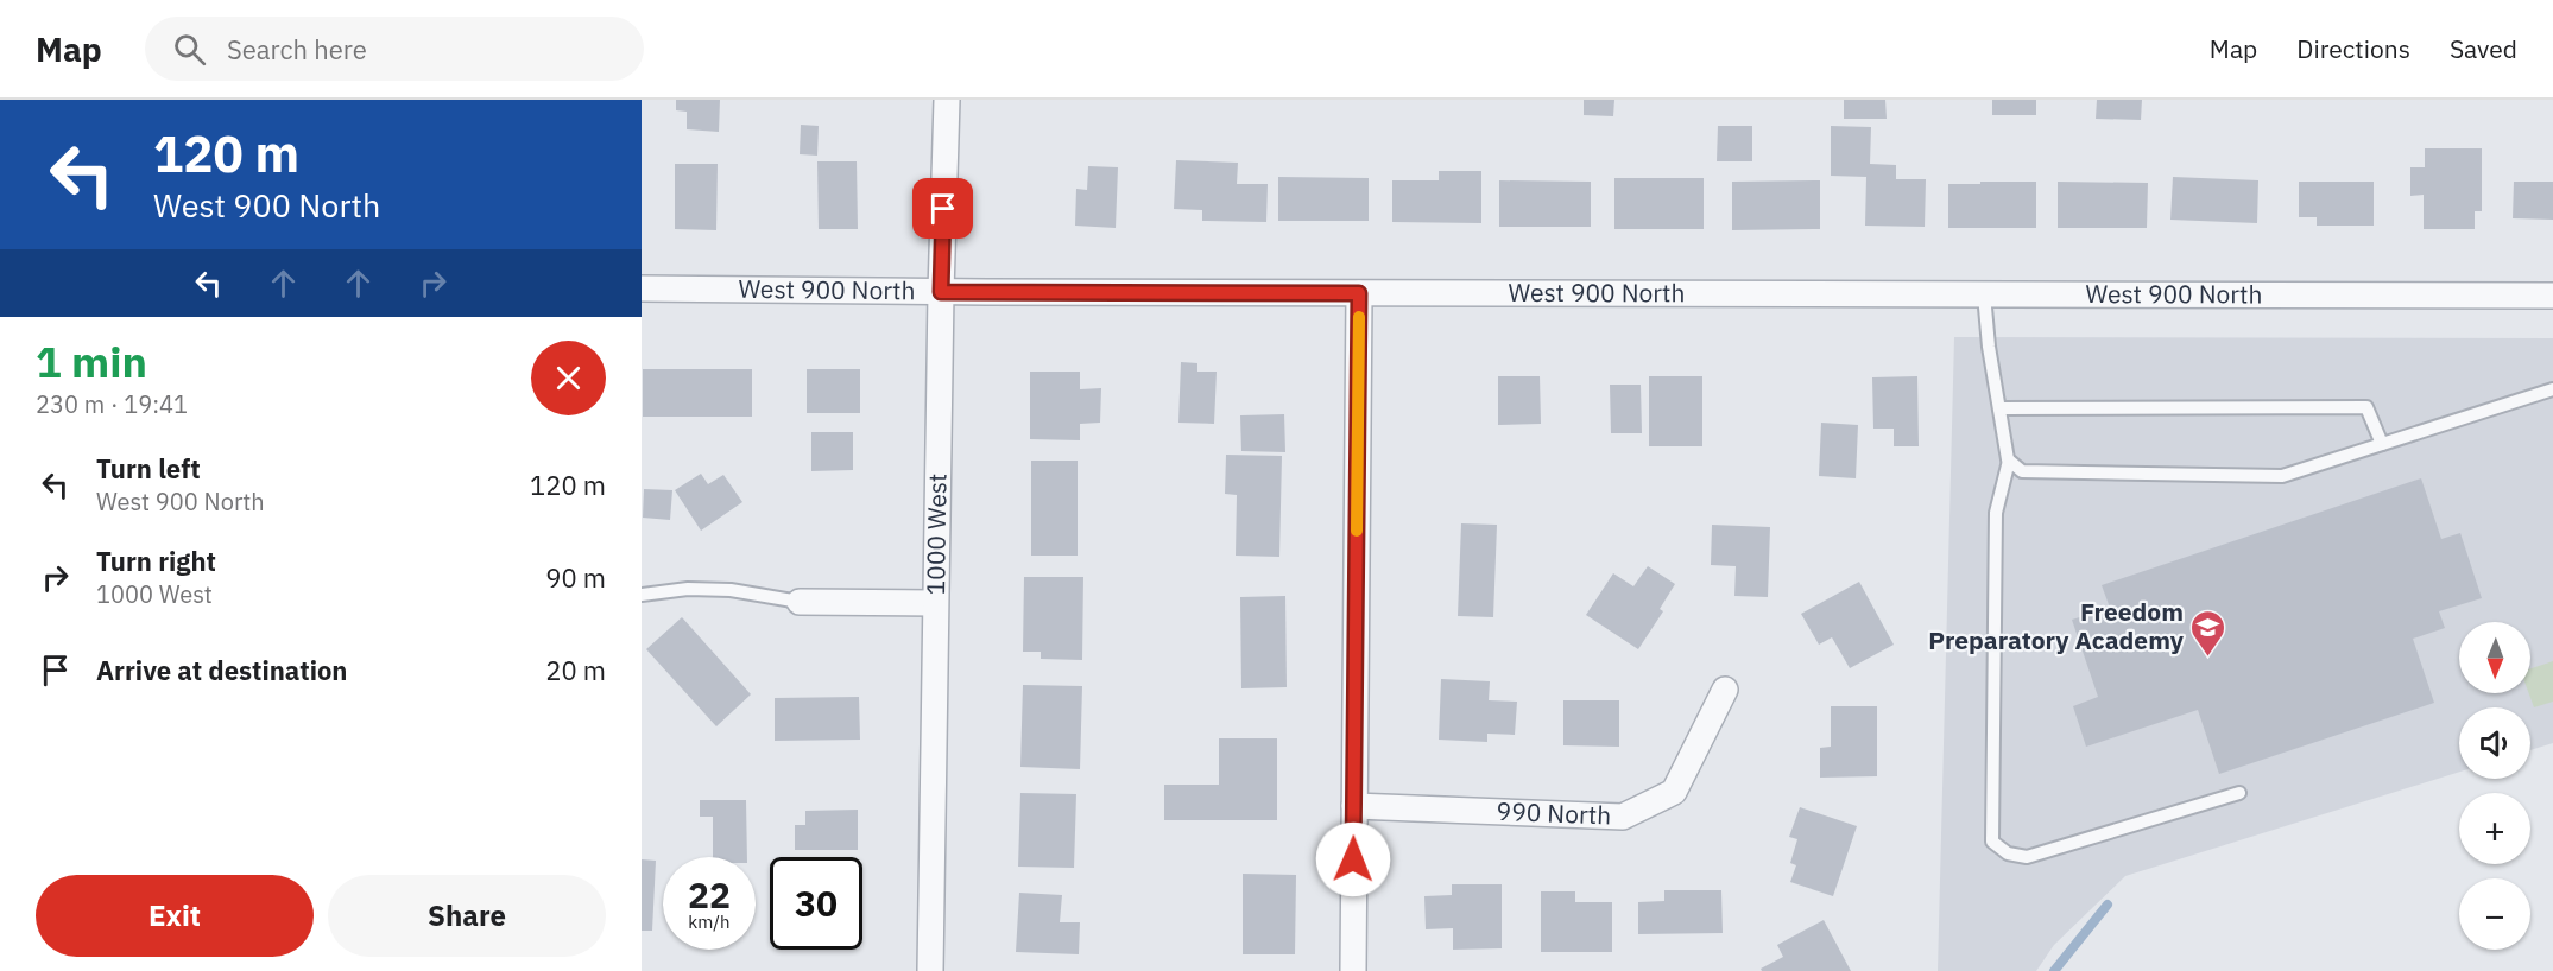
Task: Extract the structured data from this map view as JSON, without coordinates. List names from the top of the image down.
{
  "streets": {
    "street": ["West 900 North", "1000 West", "990 North"]
  },
  "crossings": [
    ["West 900 North", "1000 West"]
  ],
  "places": {
    "school or university": ["Freedom Preparatory Academy"]
  },
  "north": "bottom",
  "page": {
    "header": "Map",
    "search": "Search here",
    "nav": ["Map", "Directions", "Saved"],
    "turn": ["120 m", "West 900 North"],
    "heading": ["1 min", "230 m · 19:41"],
    "list": [
      {
        "name": "Turn left",
        "note": "West 900 North",
        "value": "120 m"
      },
      {
        "name": "Turn right",
        "note": "1000 West",
        "value": "90 m"
      },
      {
        "name": "Arrive at destination",
        "value": "20 m"
      }
    ],
    "map_buttons": ["+", "−"],
    "speed": "22 km/h",
    "limit": "30",
    "buttons": ["Exit", "Share"]
  }
}
